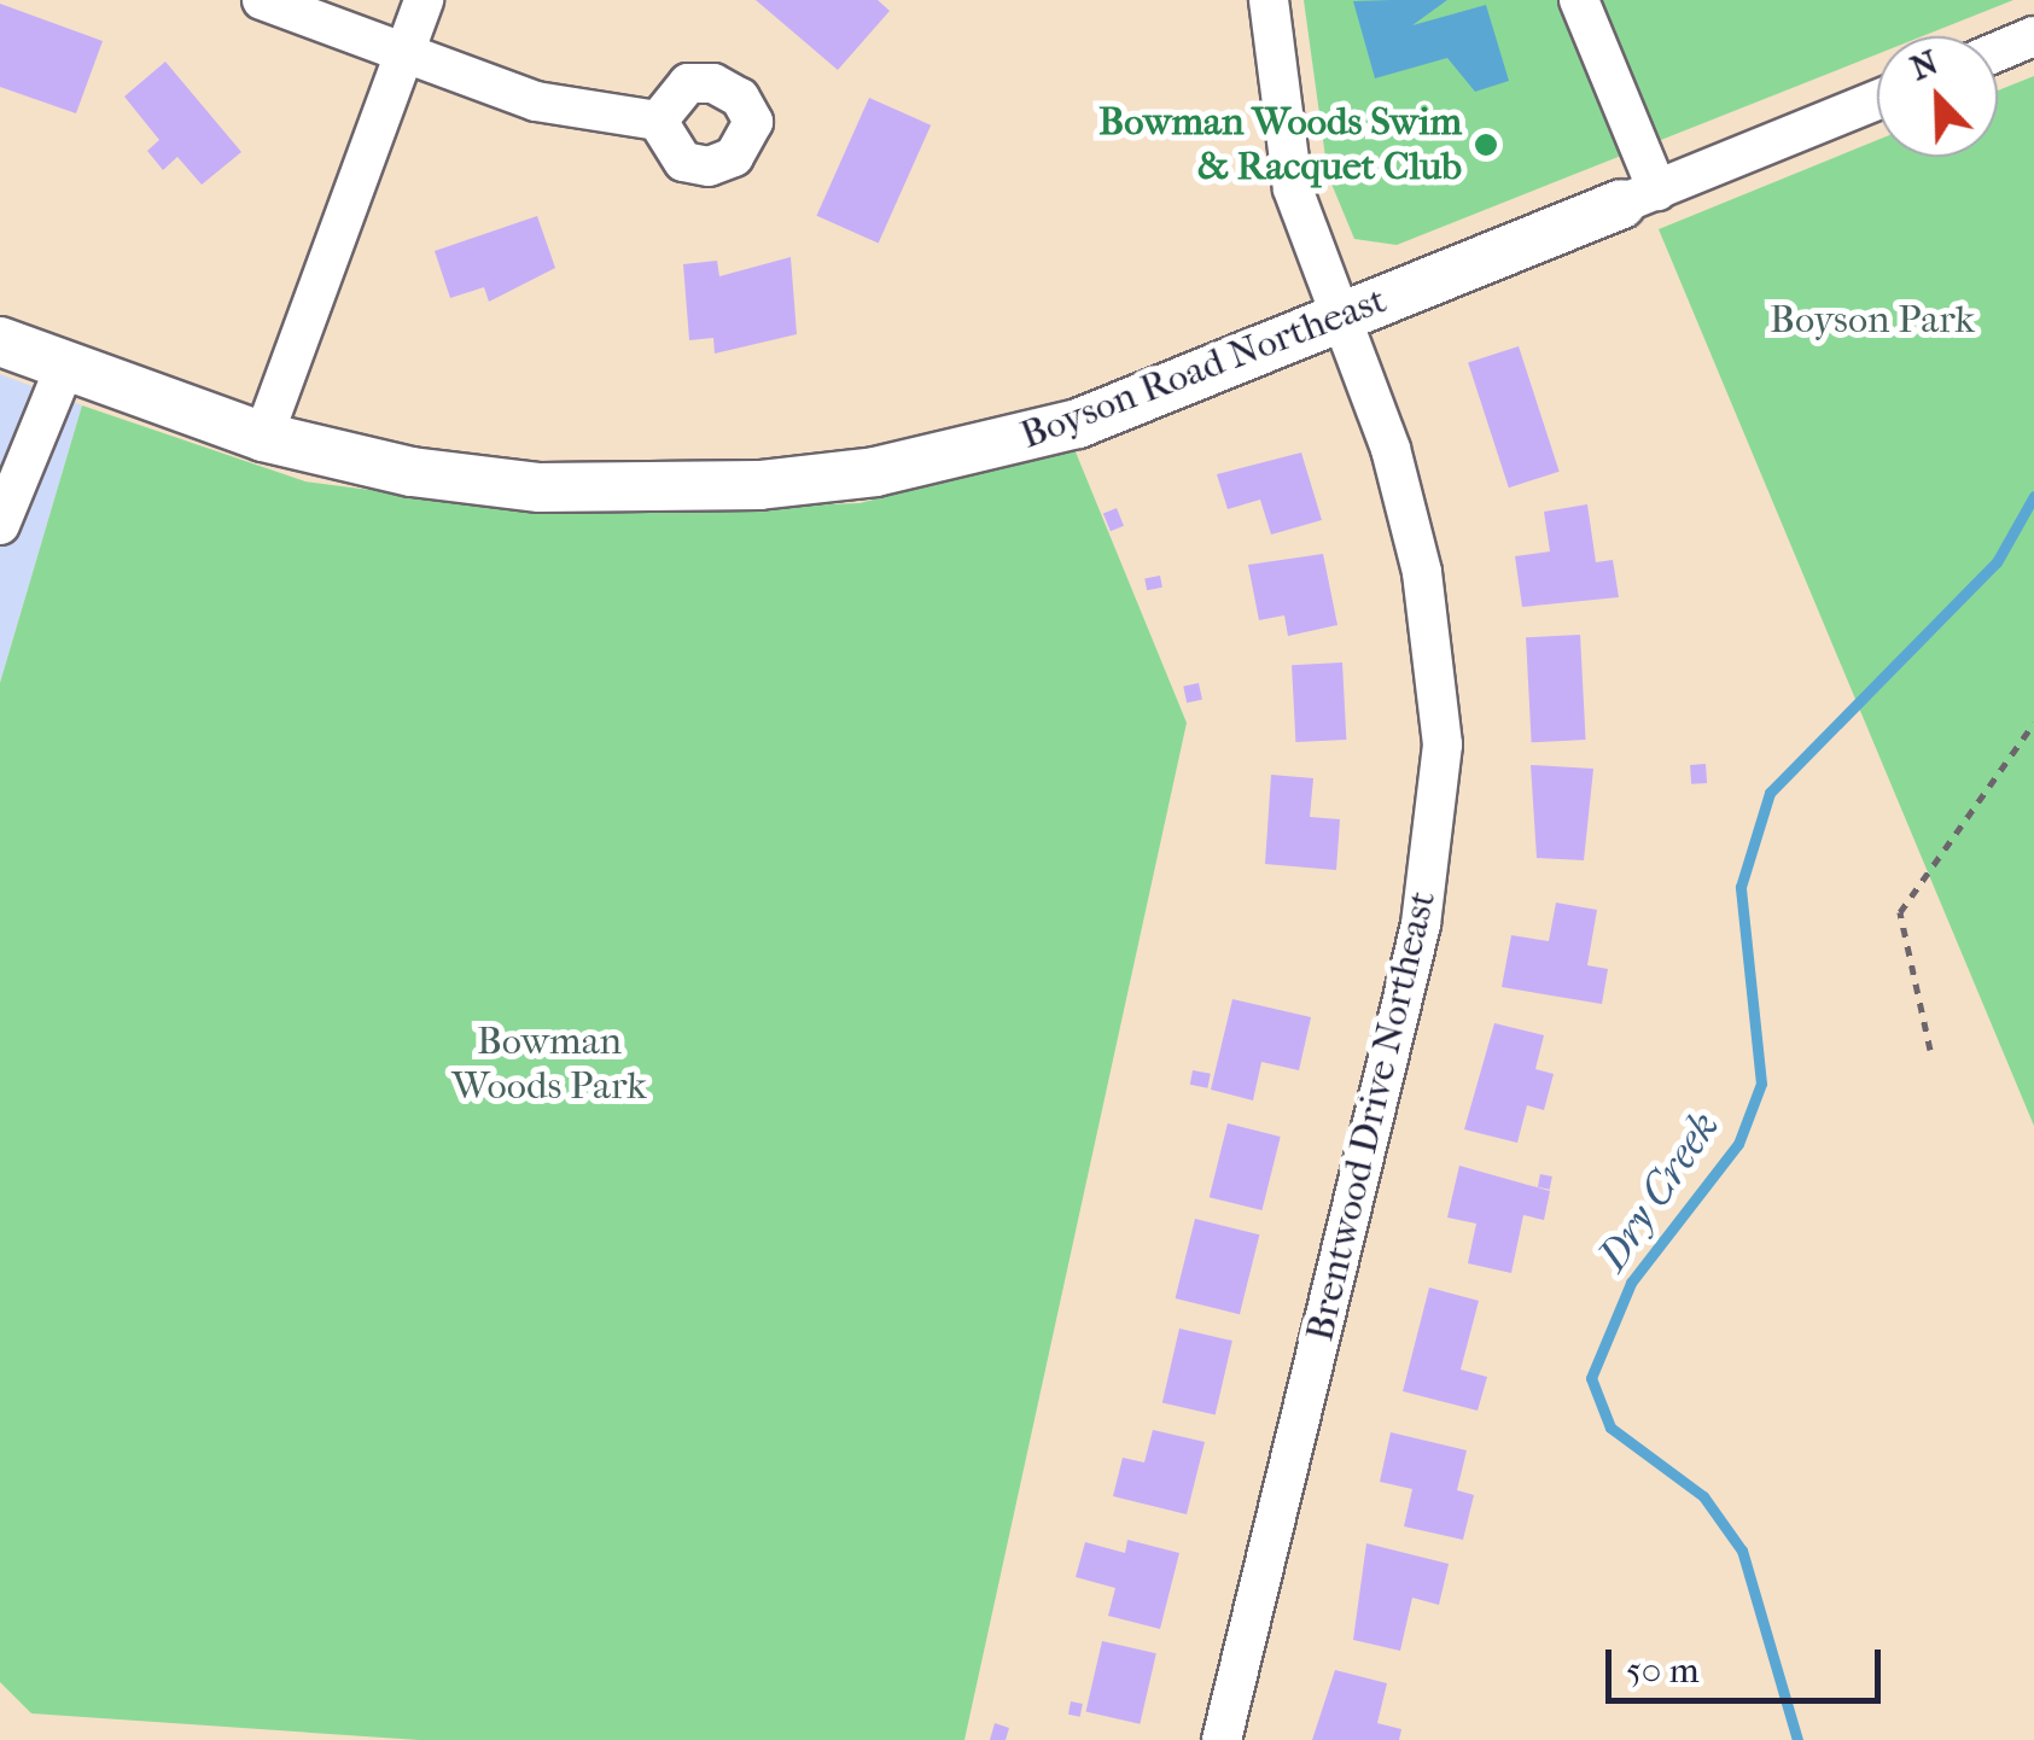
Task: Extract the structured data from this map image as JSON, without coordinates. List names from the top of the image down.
{
  "streets": {
    "main road": ["Boyson Road Northeast"],
    "street": ["Brentwood Drive Northeast"]
  },
  "crossings": [
    ["Boyson Road Northeast", "Brentwood Drive Northeast"]
  ],
  "water": ["Dry Creek"],
  "parks": ["Boyson Park", "Bowman Woods Park"],
  "places": ["Bowman Woods Swim & Racquet Club"],
  "scale_bar": "50 m",
  "north": "top left"
}
